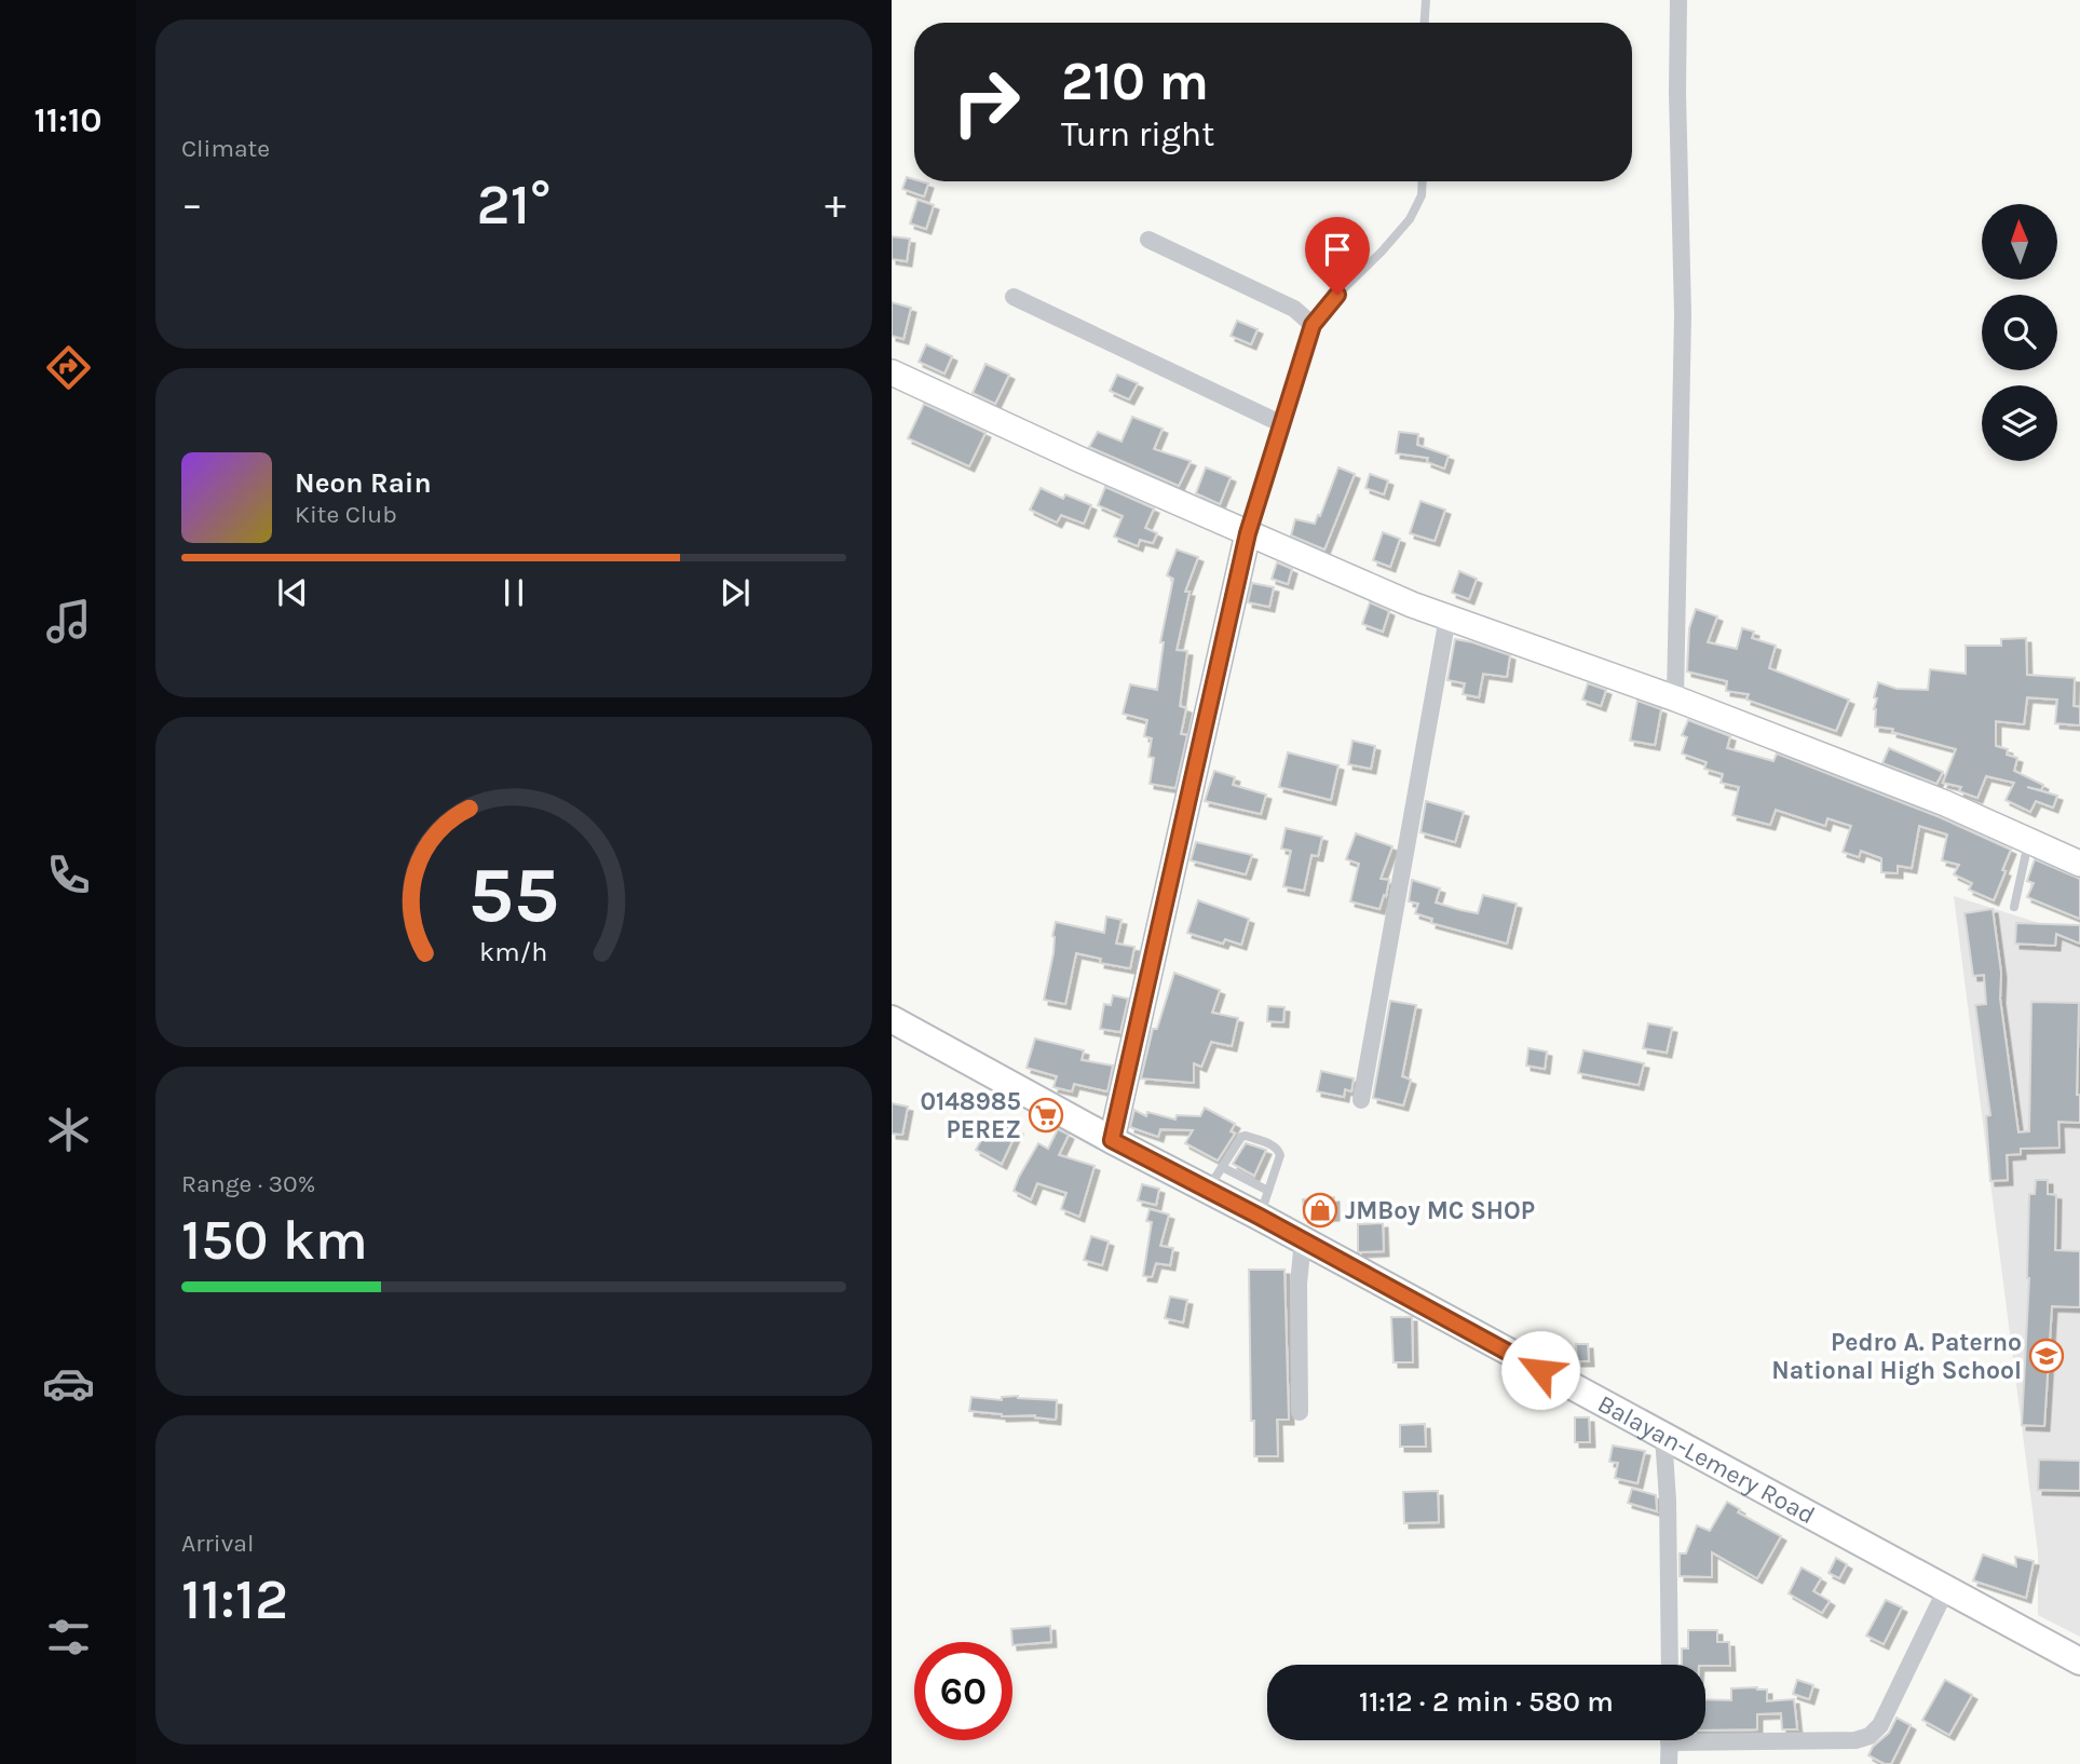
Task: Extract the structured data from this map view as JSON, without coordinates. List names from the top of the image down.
{
  "streets": {
    "main road": ["Balayan-Lemery Road"]
  },
  "places": {
    "supermarket": ["0148985 PEREZ"],
    "shop": ["JMBoy MC SHOP"],
    "school or university": ["Pedro A. Paterno National High School"]
  },
  "north": "top",
  "page": {
    "tabs": "11:10",
    "tile": [
      "Climate",
      ["Range · 30%", "150 km"],
      ["Arrival", "11:12"]
    ],
    "turn": ["210 m", "Turn right"],
    "heat": ["−", "21°", "+"],
    "song": ["Neon Rain", "Kite Club"],
    "limit": "60",
    "trip": "11:12 · 2 min · 580 m",
    "gauge": ["55", "km/h"]
  }
}
